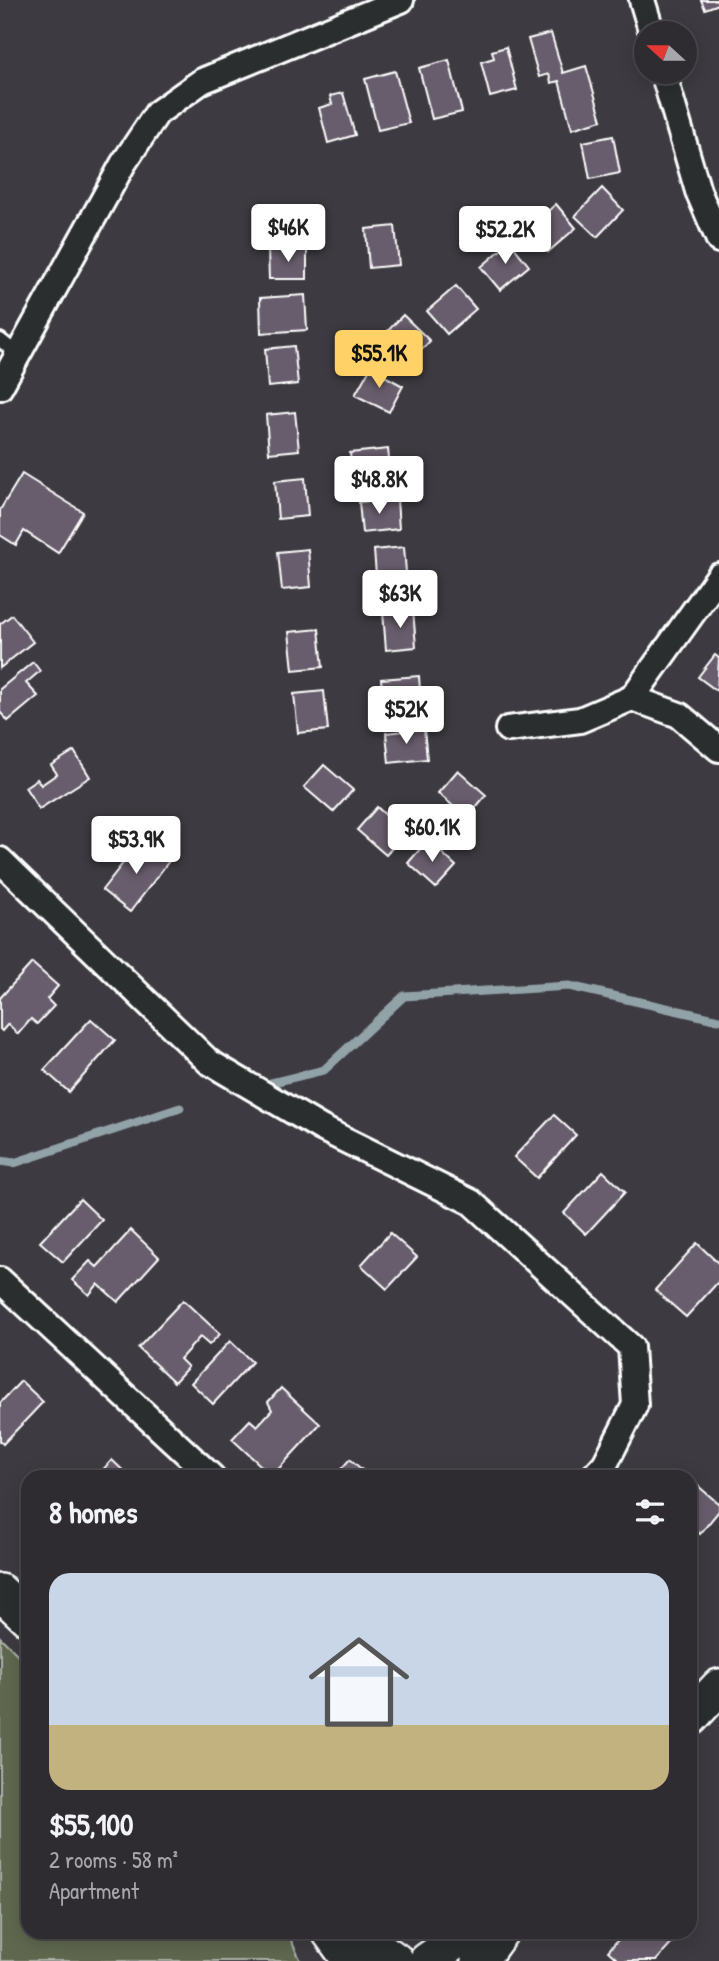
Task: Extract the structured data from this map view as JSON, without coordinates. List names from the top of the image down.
{
  "north": "left",
  "page": {
    "price": [
      "$46K",
      "$52.2K",
      "$55.1K",
      "$48.8K",
      "$63K",
      "$52K",
      "$60.1K",
      "$53.9K"
    ],
    "heading": "8 homes",
    "list": [
      {
        "name": "$55,100",
        "note": "2 rooms · 58 m² · Apartment"
      }
    ]
  }
}
